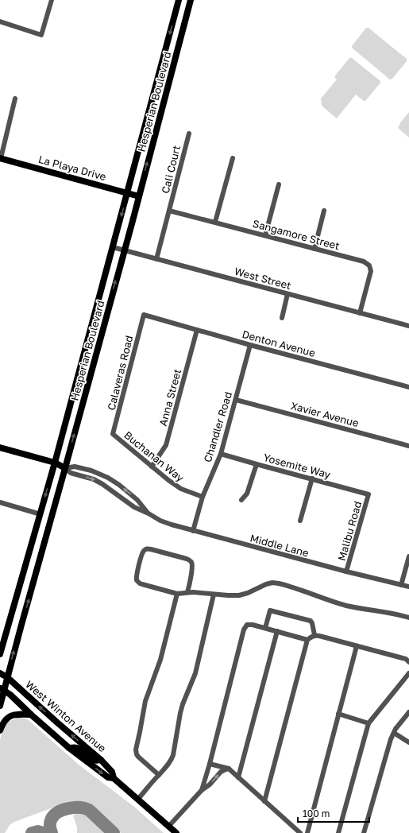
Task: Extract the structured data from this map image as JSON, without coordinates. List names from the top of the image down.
{
  "streets": {
    "main road": ["Hesperian Boulevard", "La Playa Drive", "West Winton Avenue"],
    "street": [
      "Cali Court",
      "Sangamore Street",
      "West Street",
      "Denton Avenue",
      "Calaveras Road",
      "Anna Street",
      "Xavier Avenue",
      "Chandler Road",
      "Buchanan Way",
      "Yosemite Way",
      "Malibu Road",
      "Middle Lane"
    ]
  },
  "crossings": [
    ["Hesperian Boulevard", "La Playa Drive"],
    ["Hesperian Boulevard", "West Street"],
    ["Hesperian Boulevard", "Middle Lane"],
    ["Hesperian Boulevard", "West Winton Avenue"],
    ["Cali Court", "Sangamore Street"],
    ["Cali Court", "West Street"],
    ["Sangamore Street", "West Street"],
    ["Denton Avenue", "Calaveras Road"],
    ["Denton Avenue", "Anna Street"],
    ["Denton Avenue", "Chandler Road"],
    ["Calaveras Road", "Buchanan Way"],
    ["Anna Street", "Buchanan Way"],
    ["Xavier Avenue", "Chandler Road"],
    ["Chandler Road", "Buchanan Way"],
    ["Chandler Road", "Yosemite Way"],
    ["Chandler Road", "Middle Lane"],
    ["Yosemite Way", "Malibu Road"],
    ["Malibu Road", "Middle Lane"]
  ],
  "scale_bar": "100 m"
}
